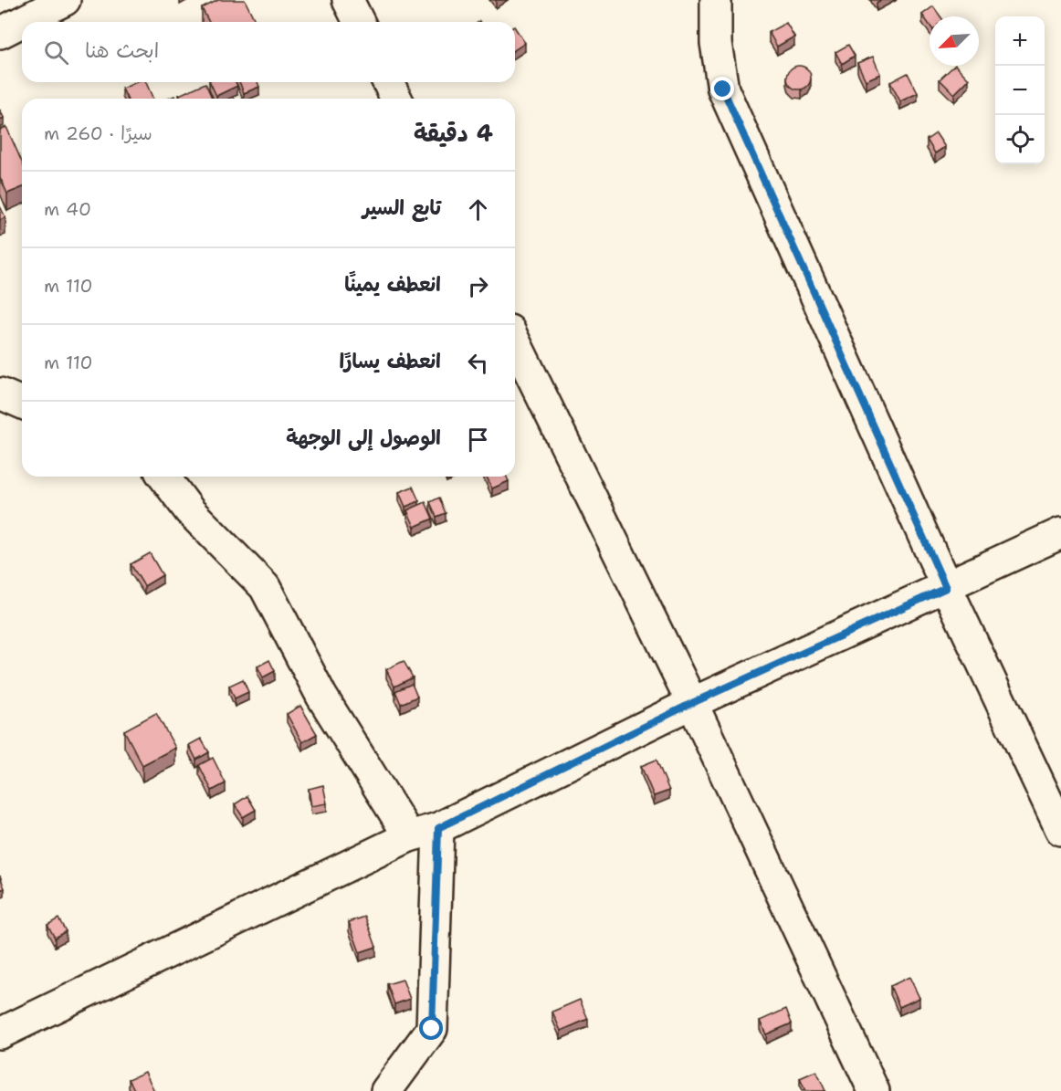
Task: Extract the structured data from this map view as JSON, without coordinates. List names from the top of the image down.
{
  "north": "bottom left",
  "page": {
    "map_buttons": ["+", "−"],
    "search": "ابحث هنا",
    "heading": ["4 دقيقة", "سيرًا · 260 m"],
    "list": [
      ["تابع السير", "40 m"],
      ["انعطف يمينًا", "110 m"],
      ["انعطف يسارًا", "110 m"],
      "الوصول إلى الوجهة"
    ]
  }
}
